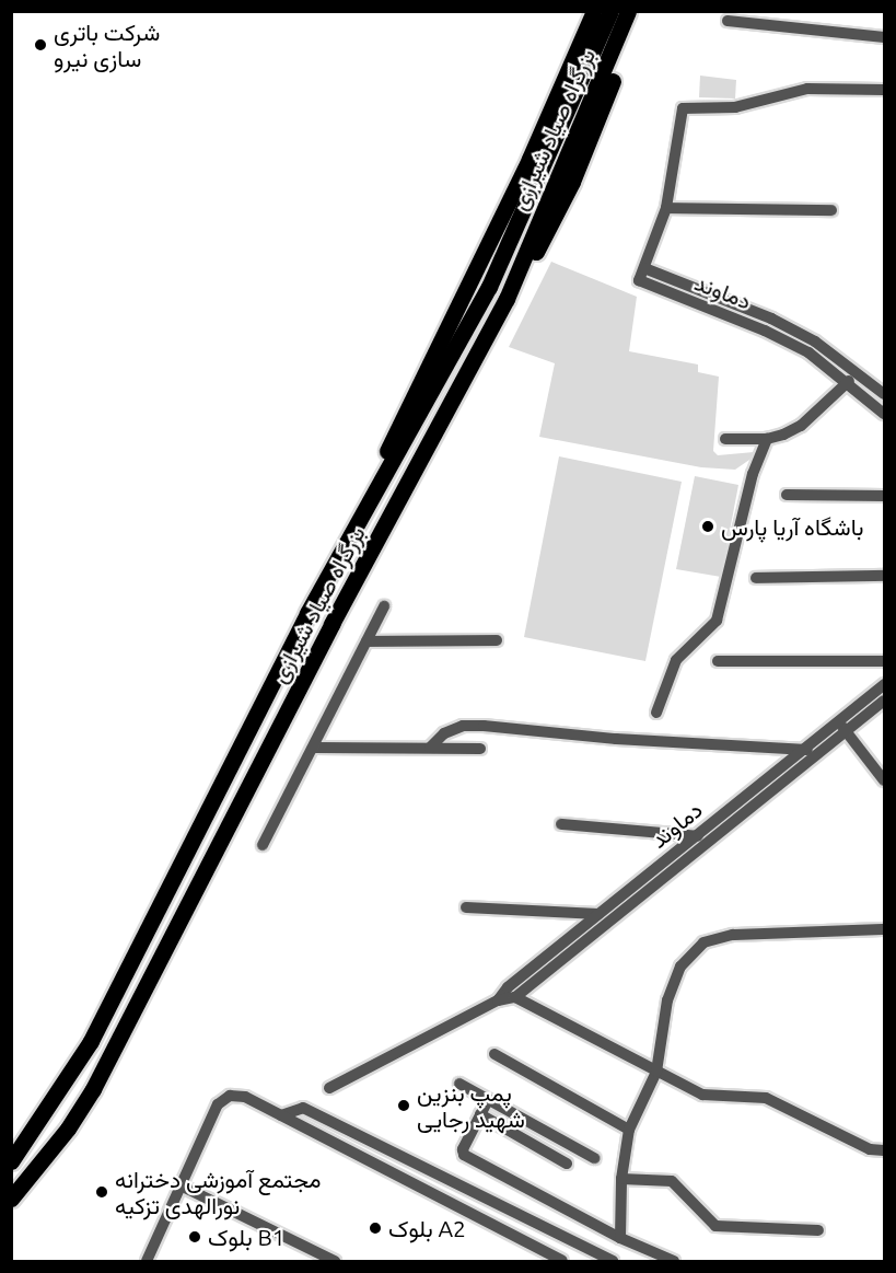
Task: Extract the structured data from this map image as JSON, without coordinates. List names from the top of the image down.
{
  "streets": {
    "highway": ["بزرگراه صیاد شیرازی"],
    "street": ["دماوند"]
  },
  "places": [
    "شرکت باتری سازی نیرو",
    "باشگاه آریا پارس",
    "پمپ بنزین شهید رجایی",
    "مجتمع آموزشی دخترانه نورالهدی تزکیه",
    "بلوک A2",
    "بلوک B1"
  ]
}
